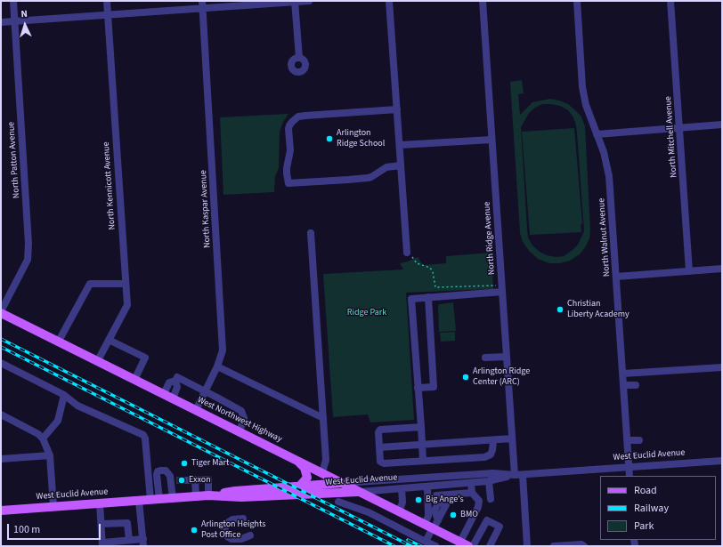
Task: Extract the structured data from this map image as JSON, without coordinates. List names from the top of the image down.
{
  "streets": {
    "main road": ["West Northwest Highway", "West Euclid Avenue"],
    "street": [
      "North Mitchell Avenue",
      "North Patton Avenue",
      "North Kennicott Avenue",
      "North Kaspar Avenue",
      "North Walnut Avenue",
      "North Ridge Avenue"
    ]
  },
  "crossings": [
    ["North Patton Avenue", "West Northwest Highway"],
    ["North Kennicott Avenue", "West Northwest Highway"],
    ["North Kaspar Avenue", "West Northwest Highway"],
    ["North Walnut Avenue", "West Euclid Avenue"],
    ["North Ridge Avenue", "West Euclid Avenue"],
    ["West Northwest Highway", "West Euclid Avenue"]
  ],
  "parks": ["Ridge Park"],
  "places": [
    "Arlington Ridge School",
    "Christian Liberty Academy",
    "Arlington Ridge Center (ARC)",
    "Tiger Mart",
    "Exxon",
    "Big Ange's",
    "BMO",
    "Arlington Heights Post Office"
  ],
  "legend": ["Road", "Railway", "Park"],
  "scale_bar": "100 m",
  "north": "top"
}
